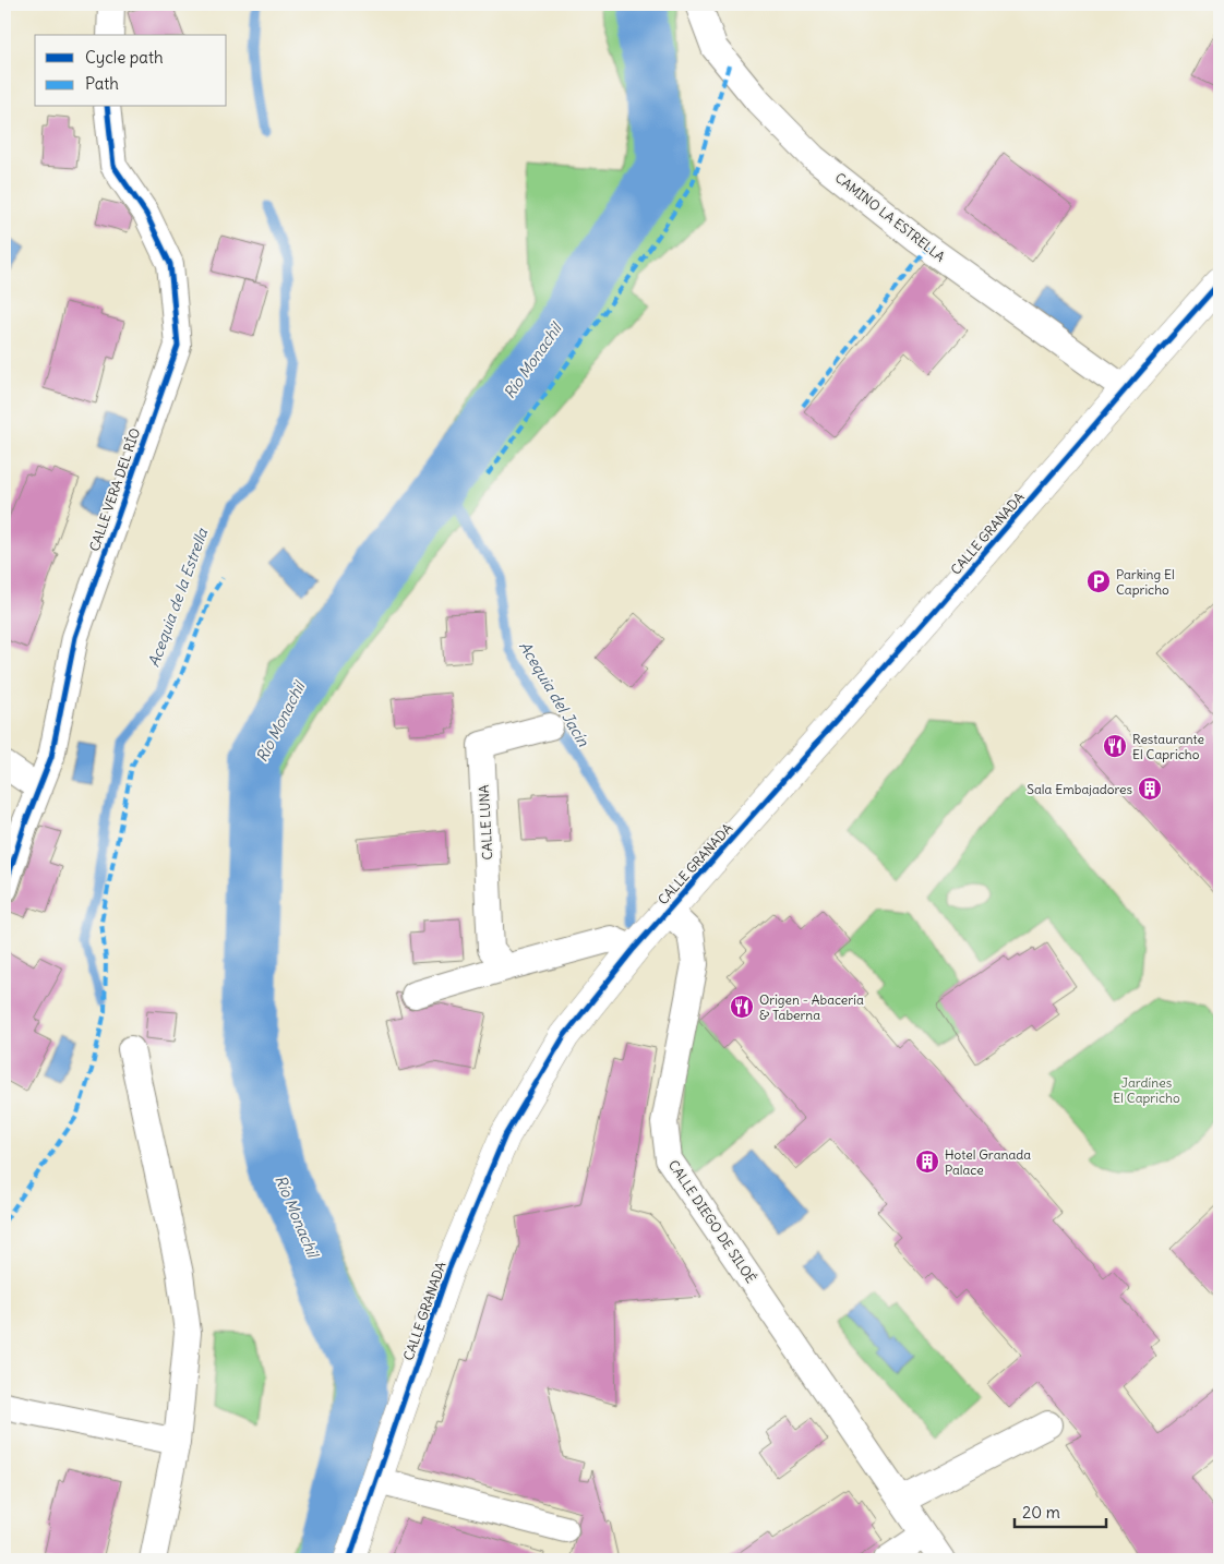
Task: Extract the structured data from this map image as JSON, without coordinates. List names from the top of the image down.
{
  "streets": {
    "street": [
      "CAMINO LA ESTRELLA",
      "CALLE VERA DEL RÍO",
      "CALLE GRANADA",
      "CALLE LUNA",
      "CALLE DIEGO DE SILOÉ"
    ]
  },
  "crossings": [
    ["CAMINO LA ESTRELLA", "CALLE GRANADA"],
    ["CALLE GRANADA", "CALLE DIEGO DE SILOÉ"]
  ],
  "water": ["Río Monachil", "Acequia de la Estrella", "Acequia del Jacín"],
  "parks": ["Jardínes El Capricho"],
  "places": {
    "parking": ["Parking El Capricho"],
    "restaurant": ["Restaurante El Capricho", "Origen - Abacería & Taberna"],
    "building": ["Sala Embajadores", "Hotel Granada Palace"]
  },
  "legend": ["Cycle path", "Path"],
  "scale_bar": "20 m"
}
